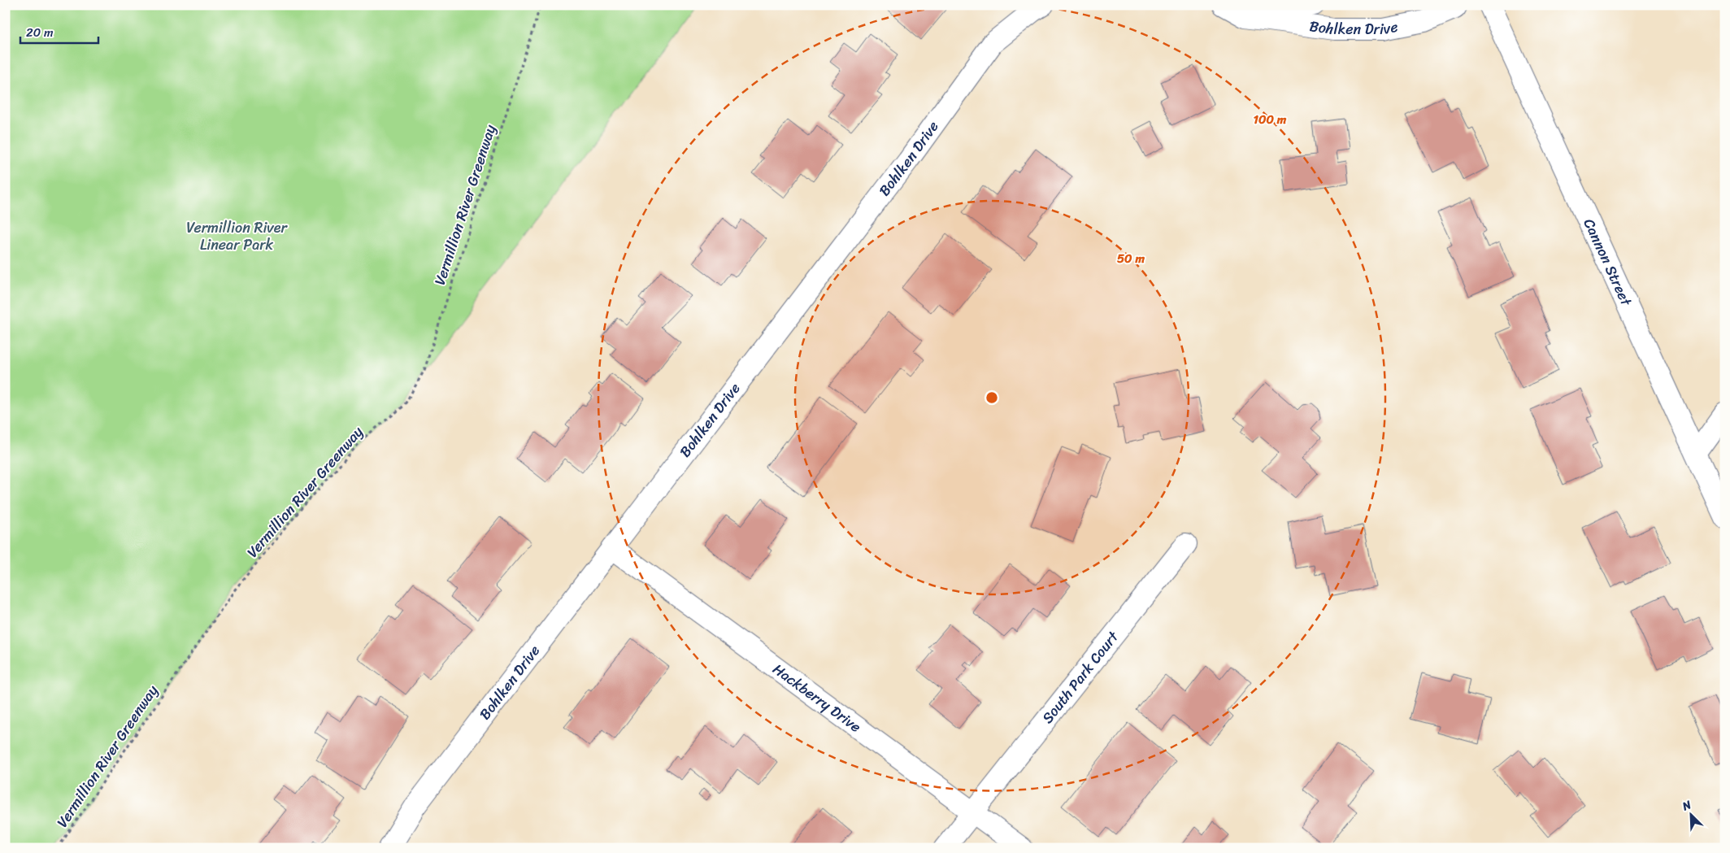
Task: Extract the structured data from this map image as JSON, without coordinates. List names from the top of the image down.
{
  "streets": {
    "street": [
      "Bohlken Drive",
      "Cannon Street",
      "South Park Court",
      "Hackberry Drive"
    ],
    "path": ["Vermillion River Greenway"]
  },
  "crossings": [
    ["Bohlken Drive", "Hackberry Drive"],
    ["South Park Court", "Hackberry Drive"]
  ],
  "parks": ["Vermillion River Linear Park"],
  "scale_bar": "20 m",
  "north": "top left",
  "rings": ["100 m", "50 m"]
}
